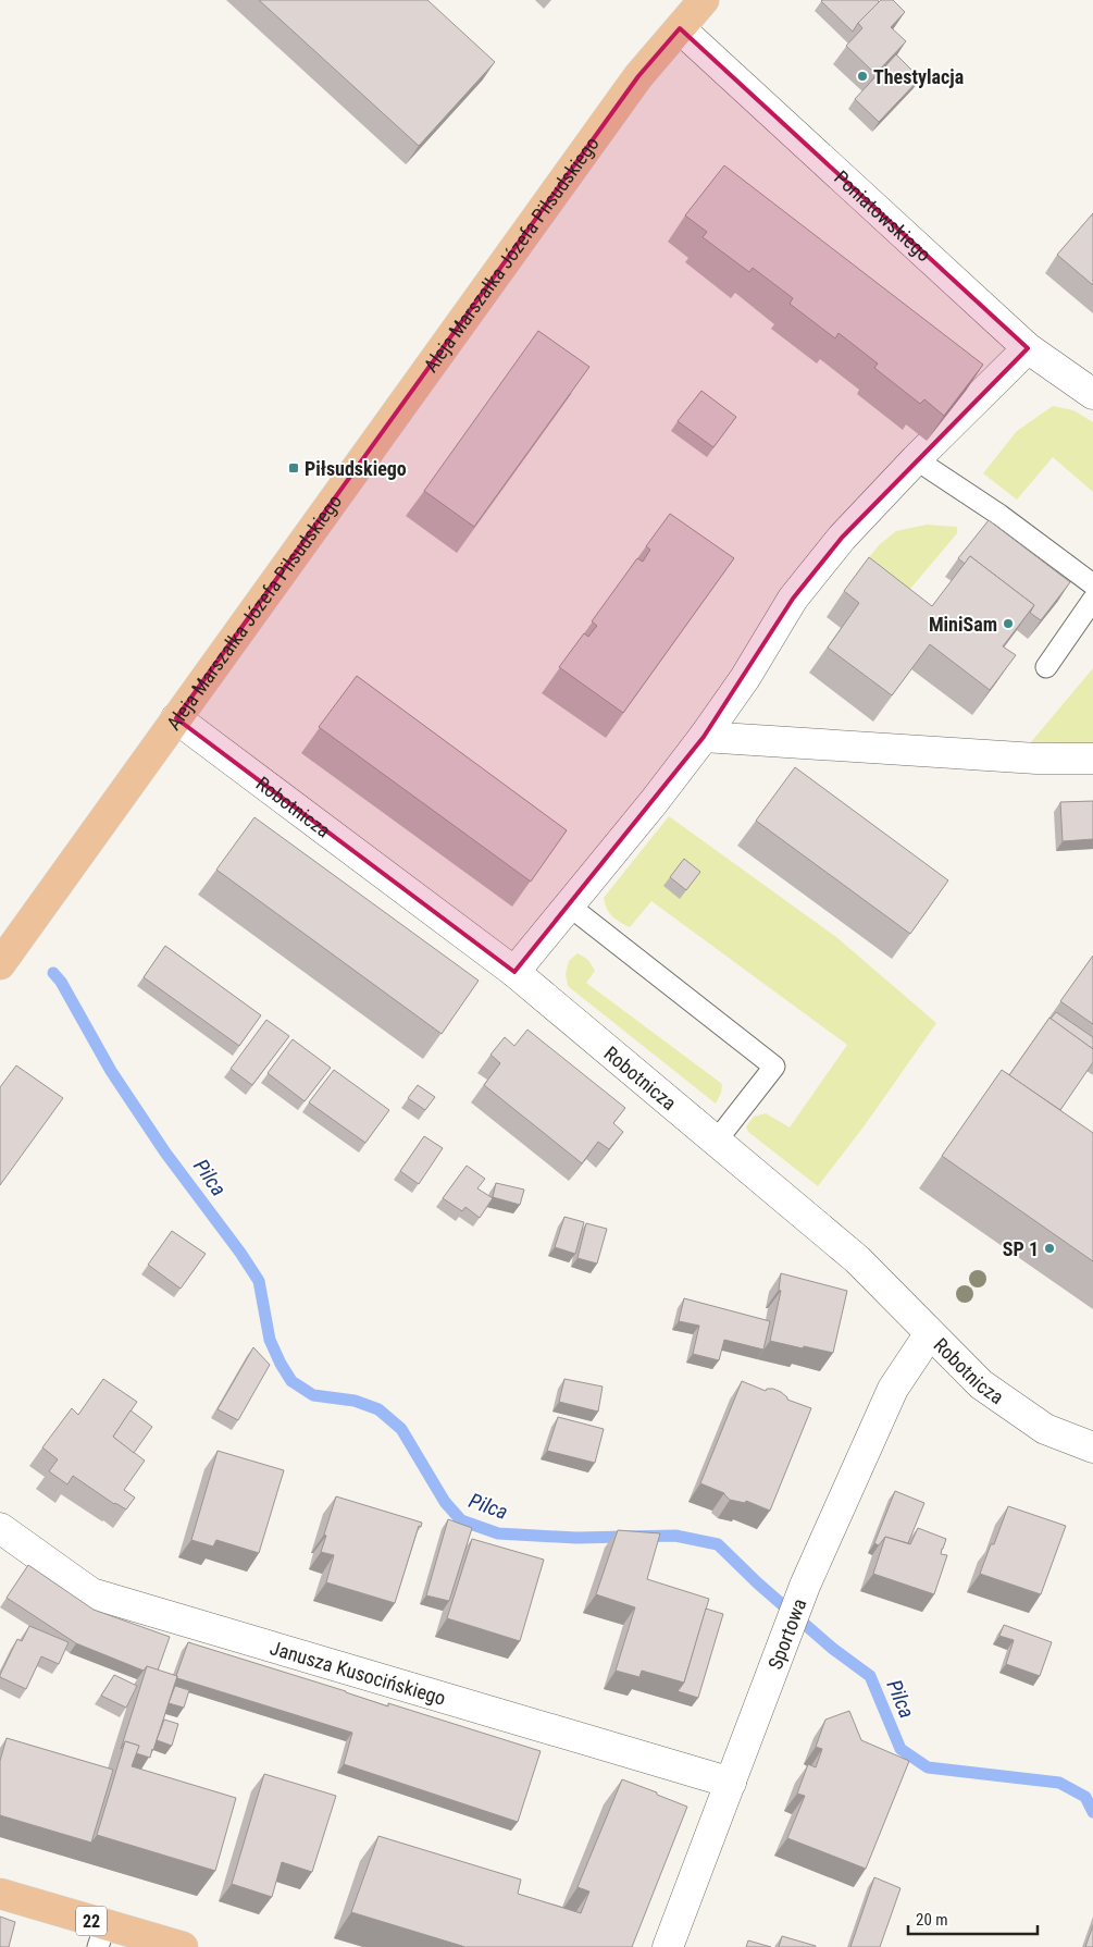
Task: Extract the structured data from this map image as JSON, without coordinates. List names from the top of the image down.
{
  "streets": {
    "main road": ["Aleja Marszałka Józefa Piłsudskiego", "22"],
    "street": [
      "Poniatowskiego",
      "Robotnicza",
      "Sportowa",
      "Janusza Kusocińskiego"
    ]
  },
  "crossings": [
    ["Poniatowskiego", "Aleja Marszałka Józefa Piłsudskiego"],
    ["Aleja Marszałka Józefa Piłsudskiego", "Robotnicza"],
    ["Robotnicza", "Sportowa"],
    ["Sportowa", "Janusza Kusocińskiego"]
  ],
  "water": ["Pilca"],
  "places": {
    "other": ["Thestylacja", "MiniSam", "SP 1"],
    "transit": ["Piłsudskiego"]
  },
  "scale_bar": "20 m"
}
